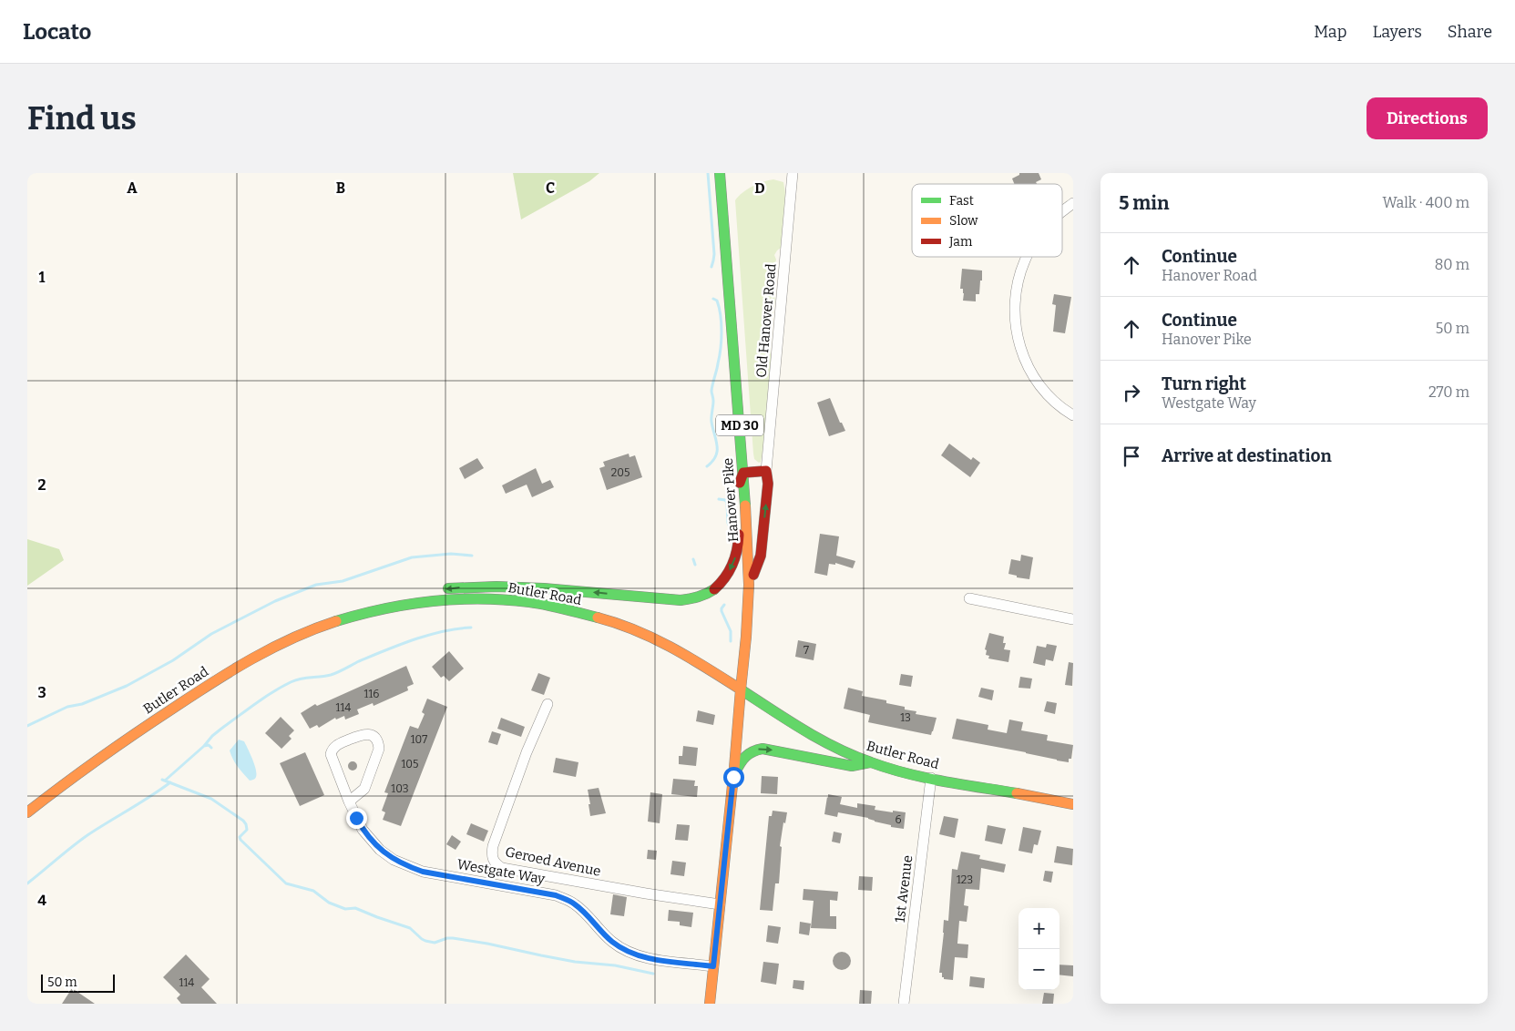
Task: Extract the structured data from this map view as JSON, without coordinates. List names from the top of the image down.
{
  "streets": {
    "main road": ["MD 30", "Hanover Pike", "Butler Road"],
    "street": [
      "Old Hanover Road",
      "Geroed Avenue",
      "Westgate Way",
      "1st Avenue"
    ]
  },
  "crossings": [
    ["MD 30", "Hanover Pike"],
    ["MD 30", "Butler Road"],
    ["MD 30", "Geroed Avenue"],
    ["MD 30", "Westgate Way"],
    ["Hanover Pike", "Butler Road"],
    ["Butler Road", "1st Avenue"]
  ],
  "house_numbers": [
    "205",
    "7",
    "116",
    "114",
    "13",
    "107",
    "105",
    "103",
    "6",
    "123",
    "114"
  ],
  "legend": ["Fast", "Slow", "Jam"],
  "scale_bar": "50 m",
  "page": {
    "header": "Locato",
    "nav": ["Map", "Layers", "Share"],
    "buttons": "Directions",
    "title": "Find us",
    "heading": ["5 min", "Walk · 400 m"],
    "list": [
      ["Continue", "Hanover Road", "80 m"],
      ["Continue", "Hanover Pike", "50 m"],
      ["Turn right", "Westgate Way", "270 m"],
      "Arrive at destination"
    ],
    "map_buttons": ["+", "−"],
    "scale": "50 m"
  },
  "grid": {
    "columns": [
      "A",
      "B",
      "C",
      "D"
    ],
    "rows": [
      "1",
      "2",
      "3",
      "4"
    ]
  }
}
